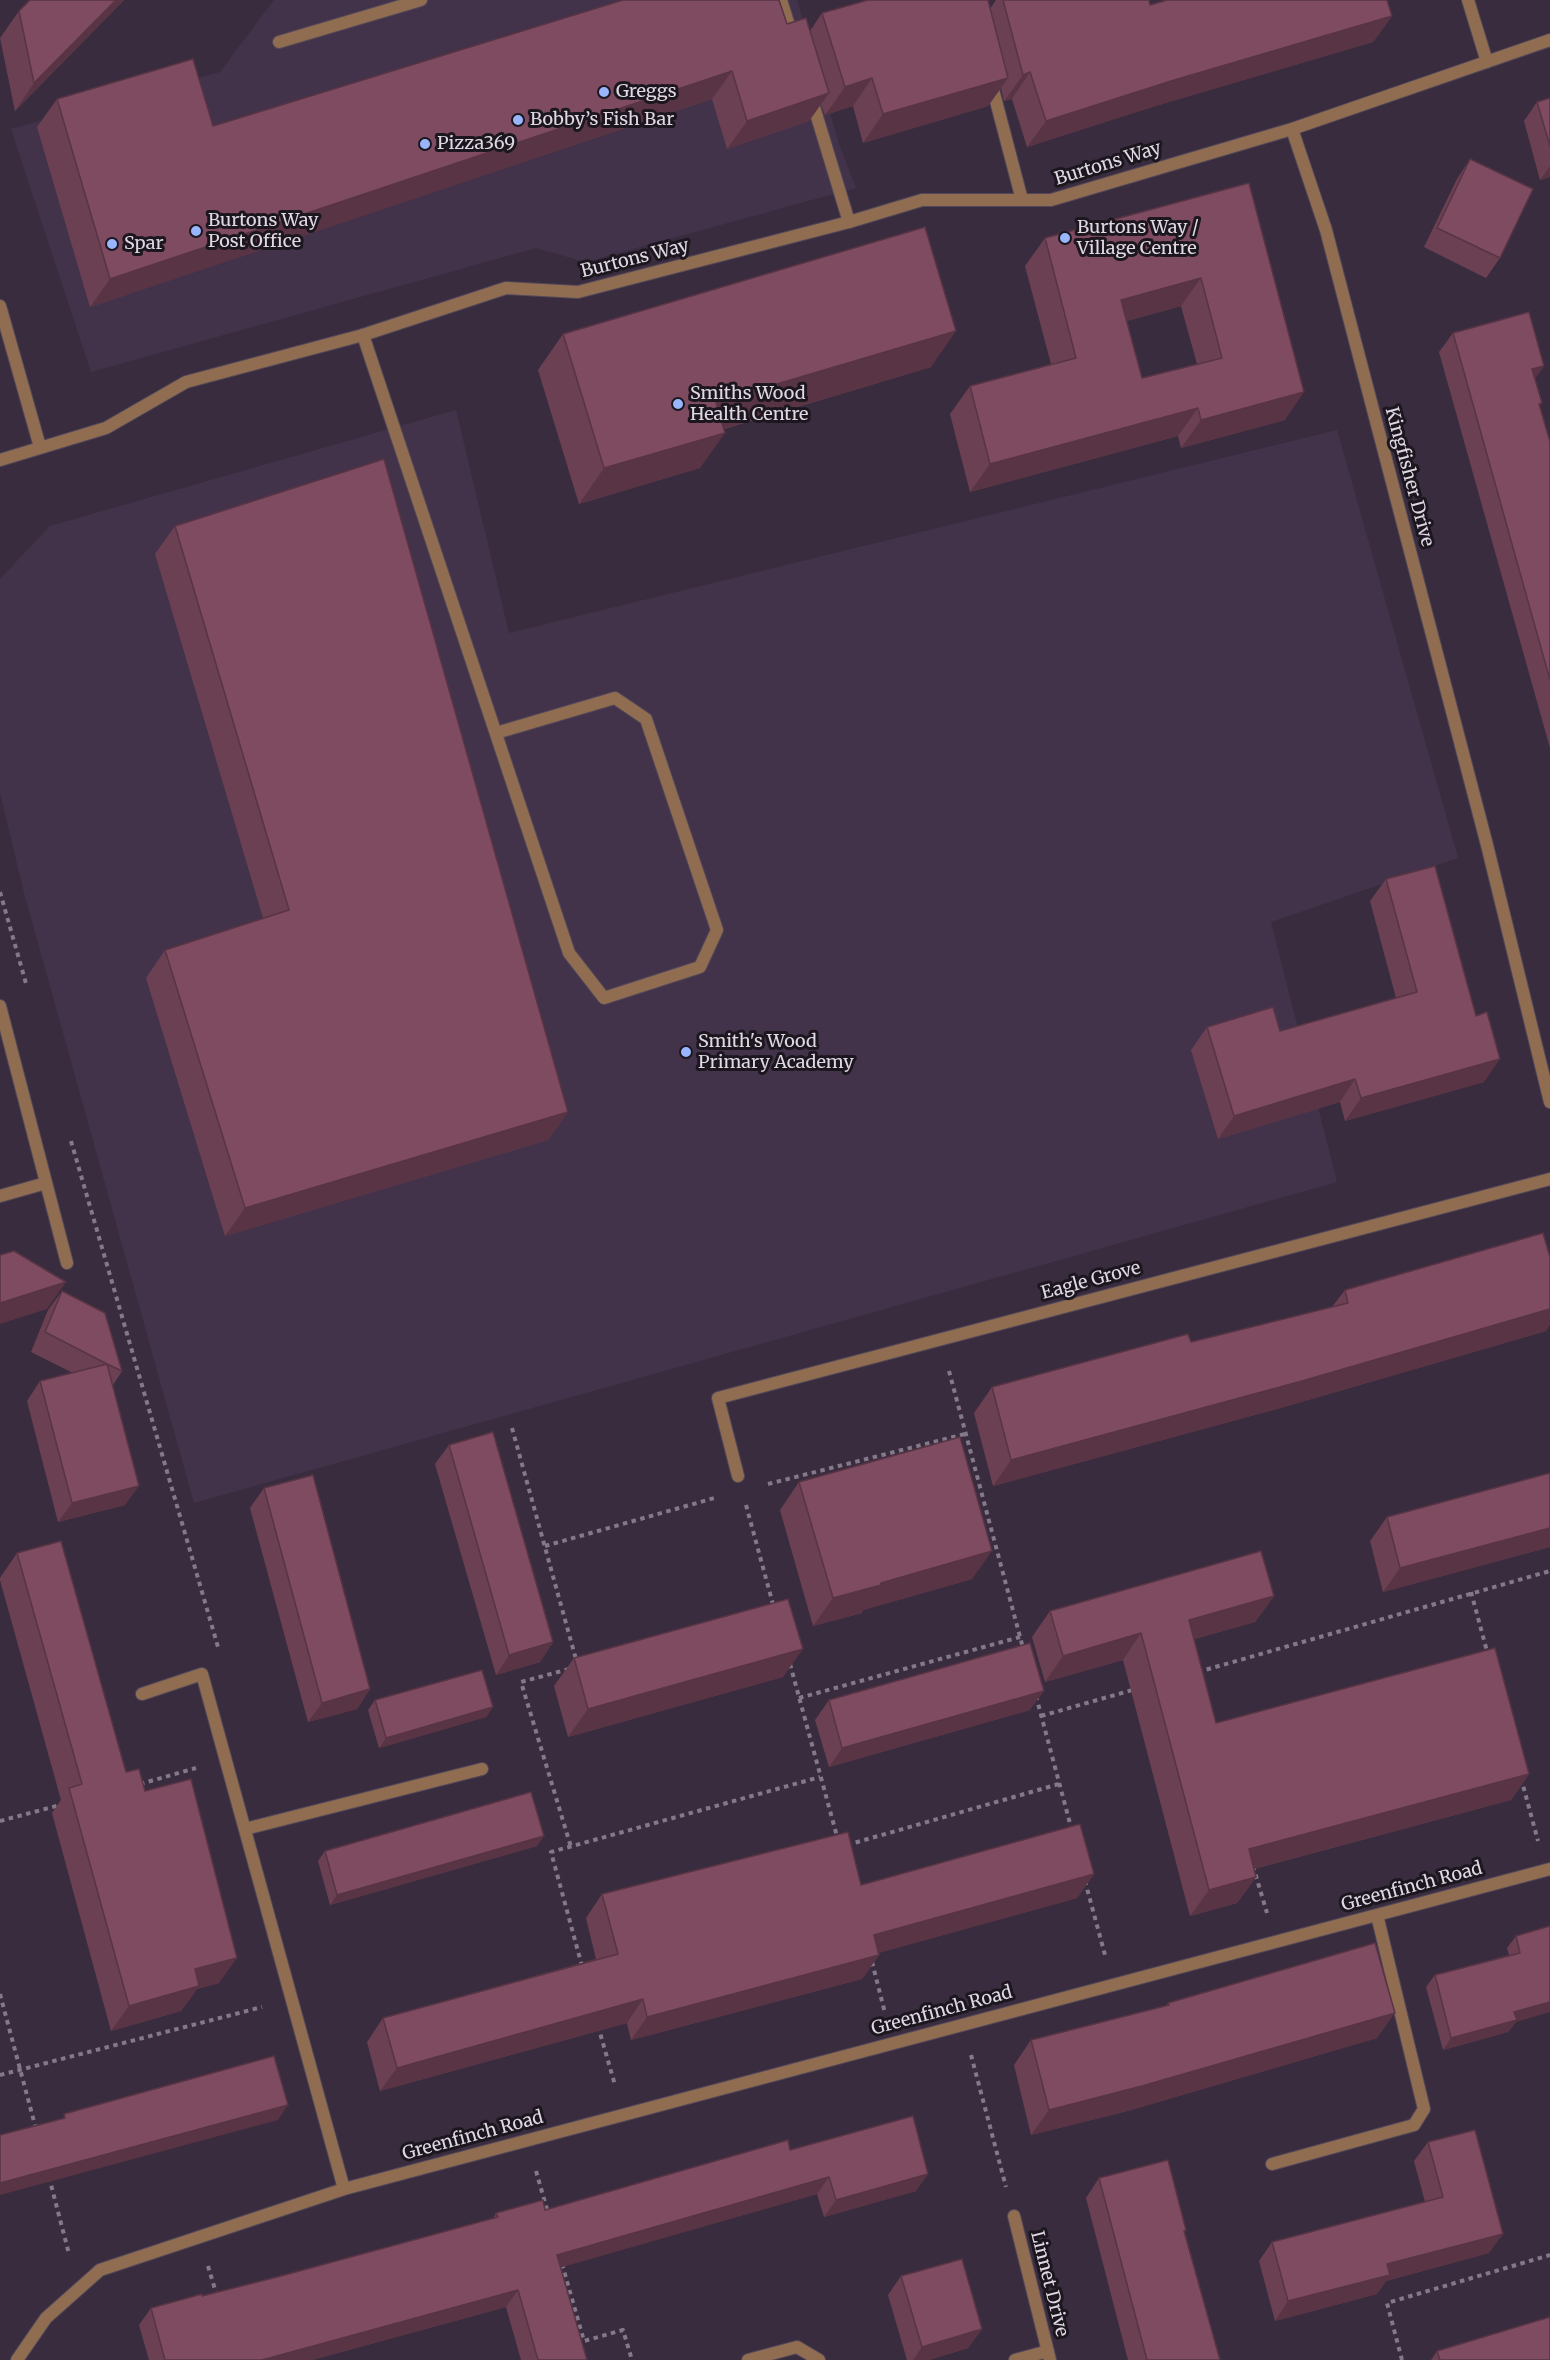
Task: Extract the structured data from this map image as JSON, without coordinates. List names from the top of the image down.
{
  "streets": {
    "street": [
      "Burtons Way",
      "Kingfisher Drive",
      "Eagle Grove",
      "Greenfinch Road",
      "Linnet Drive"
    ]
  },
  "crossings": [
    ["Burtons Way", "Kingfisher Drive"]
  ],
  "places": [
    "Greggs",
    "Bobby’s Fish Bar",
    "Pizza369",
    "Burtons Way Post Office",
    "Burtons Way / Village Centre",
    "Spar",
    "Smiths Wood Health Centre",
    "Smith's Wood Primary Academy"
  ]
}
